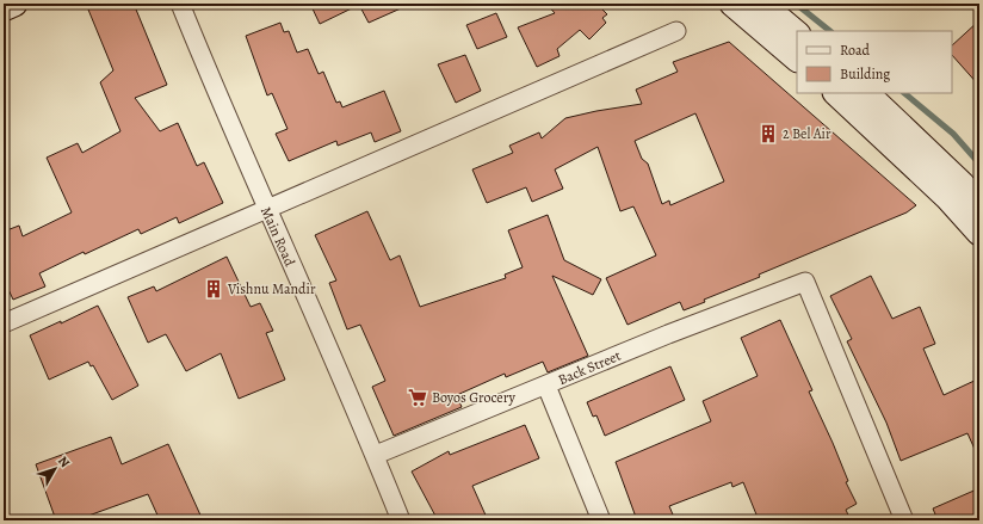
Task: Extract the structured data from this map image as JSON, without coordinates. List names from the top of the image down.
{
  "streets": {
    "street": ["Main Road", "Back Street"]
  },
  "crossings": [
    ["Main Road", "Back Street"]
  ],
  "places": {
    "building": ["2 Bel Air", "Vishnu Mandir"],
    "supermarket": ["Boyos Grocery"]
  },
  "legend": ["Road", "Building"],
  "north": "top right"
}
